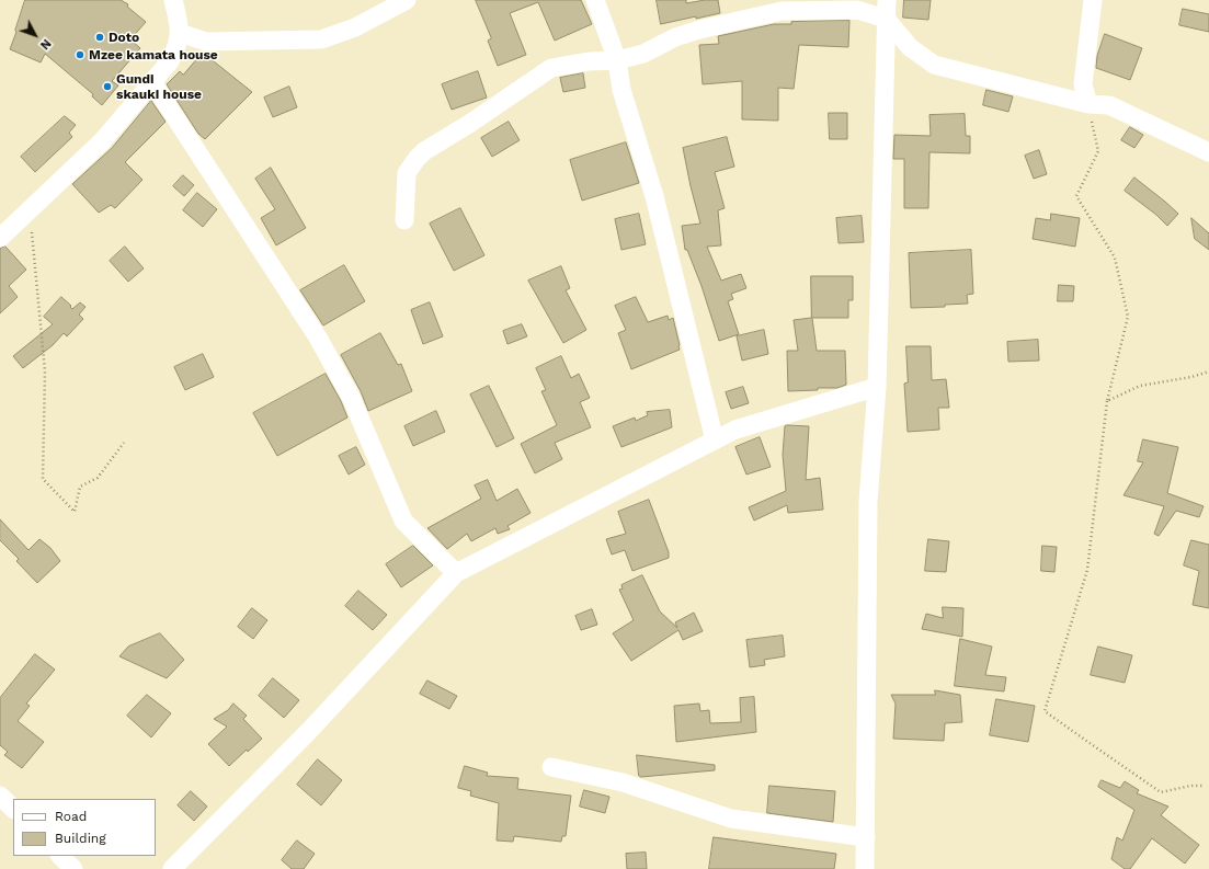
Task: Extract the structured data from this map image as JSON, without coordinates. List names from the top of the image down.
{
  "places": ["Doto", "Mzee kamata house", "Gundi skauki house"],
  "legend": ["Road", "Building"],
  "north": "bottom right"
}
